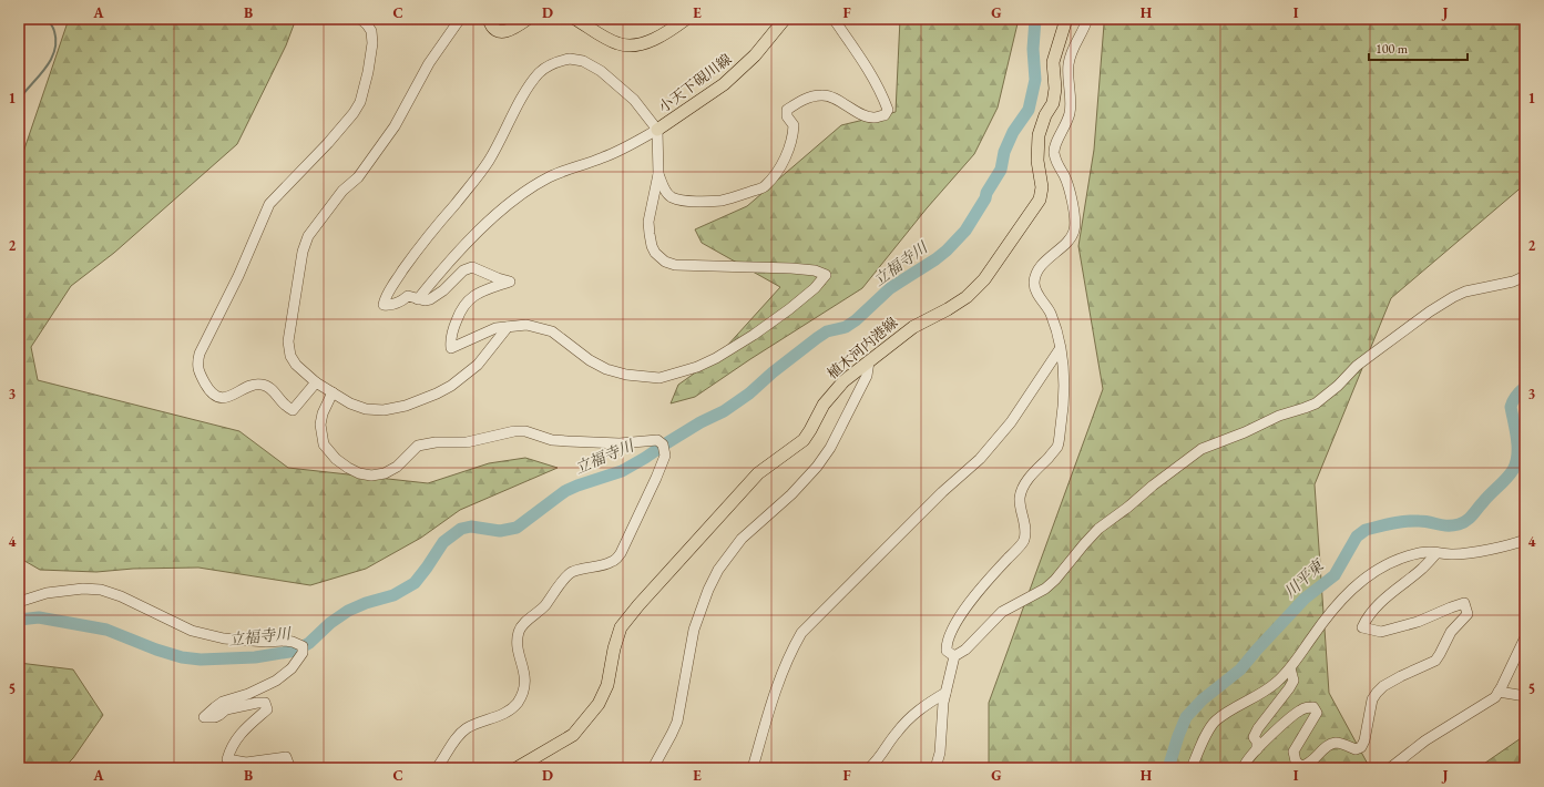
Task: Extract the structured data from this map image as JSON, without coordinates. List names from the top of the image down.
{
  "streets": {
    "main road": ["小天下硯川線", "植木河内港線"]
  },
  "water": ["立福寺川", "川平東"],
  "scale_bar": "100 m",
  "grid": {
    "columns": [
      "A",
      "B",
      "C",
      "D",
      "E",
      "F",
      "G",
      "H",
      "I",
      "J"
    ],
    "rows": [
      "1",
      "2",
      "3",
      "4",
      "5"
    ]
  }
}
